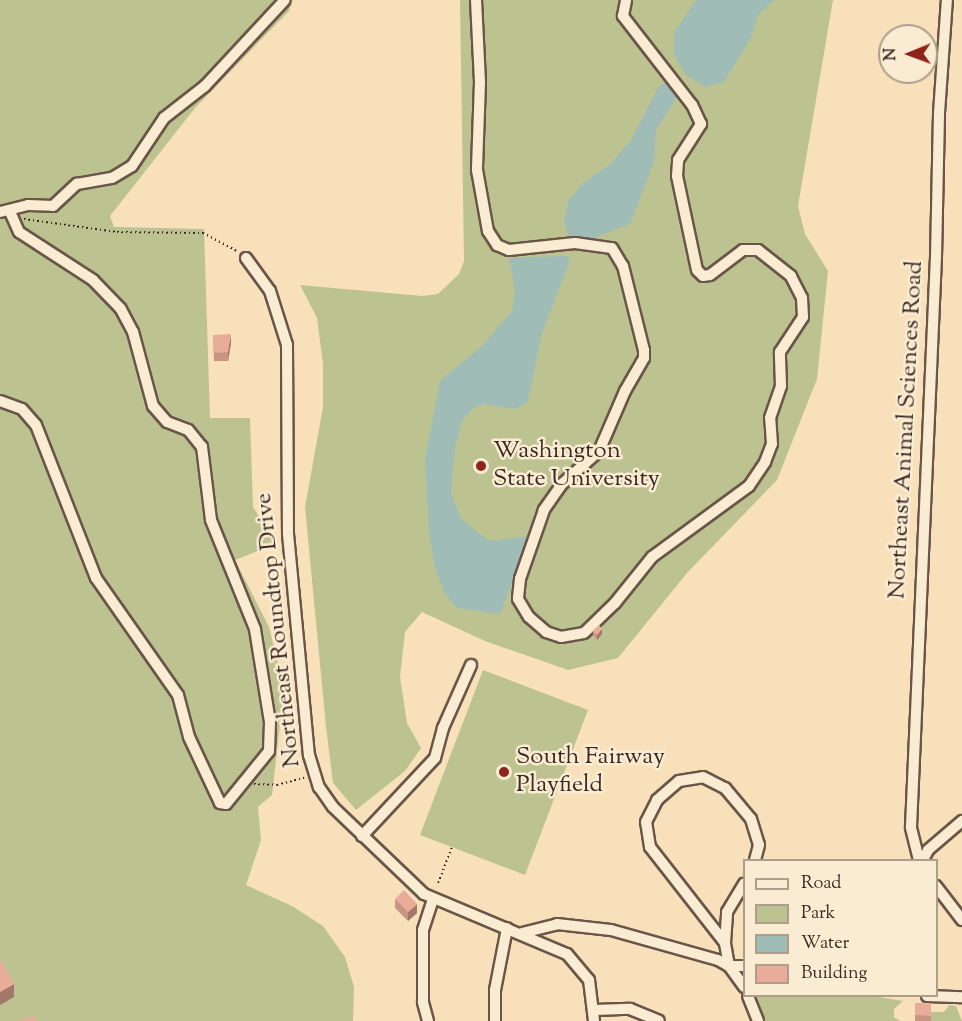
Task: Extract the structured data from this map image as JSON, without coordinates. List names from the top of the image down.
{
  "streets": {
    "street": ["Northeast Animal Sciences Road", "Northeast Roundtop Drive"]
  },
  "places": ["Washington State University", "South Fairway Playfield"],
  "legend": [
    "Road",
    "Park",
    "Water",
    "Building"
  ],
  "north": "left"
}
